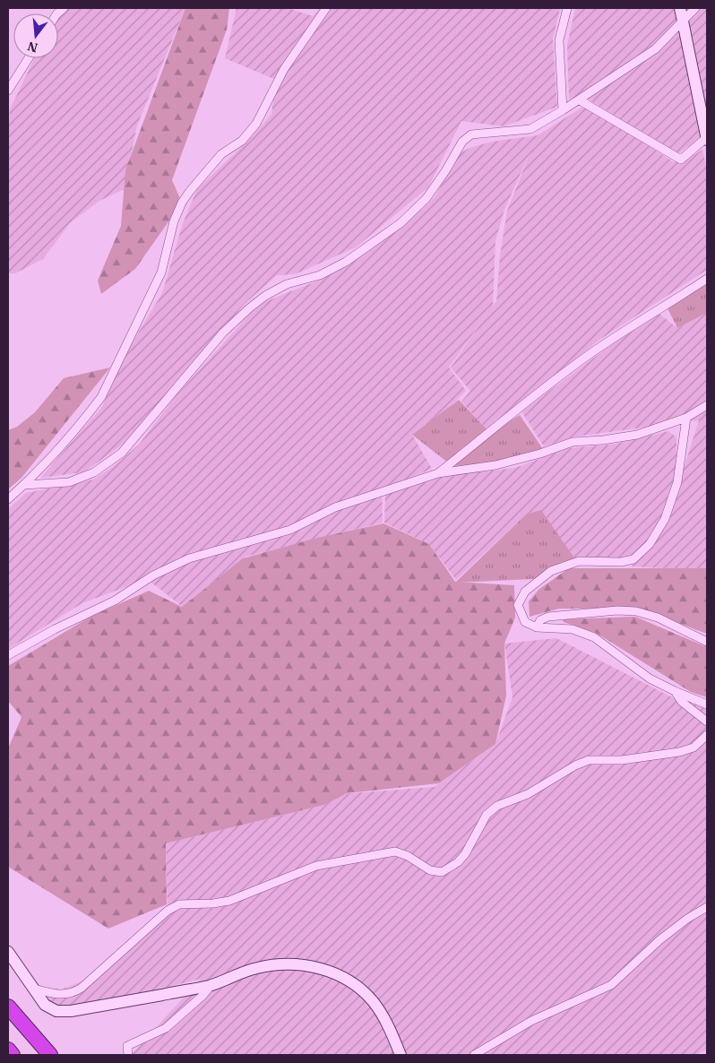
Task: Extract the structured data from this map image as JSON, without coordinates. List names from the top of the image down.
{
  "north": "bottom"
}
